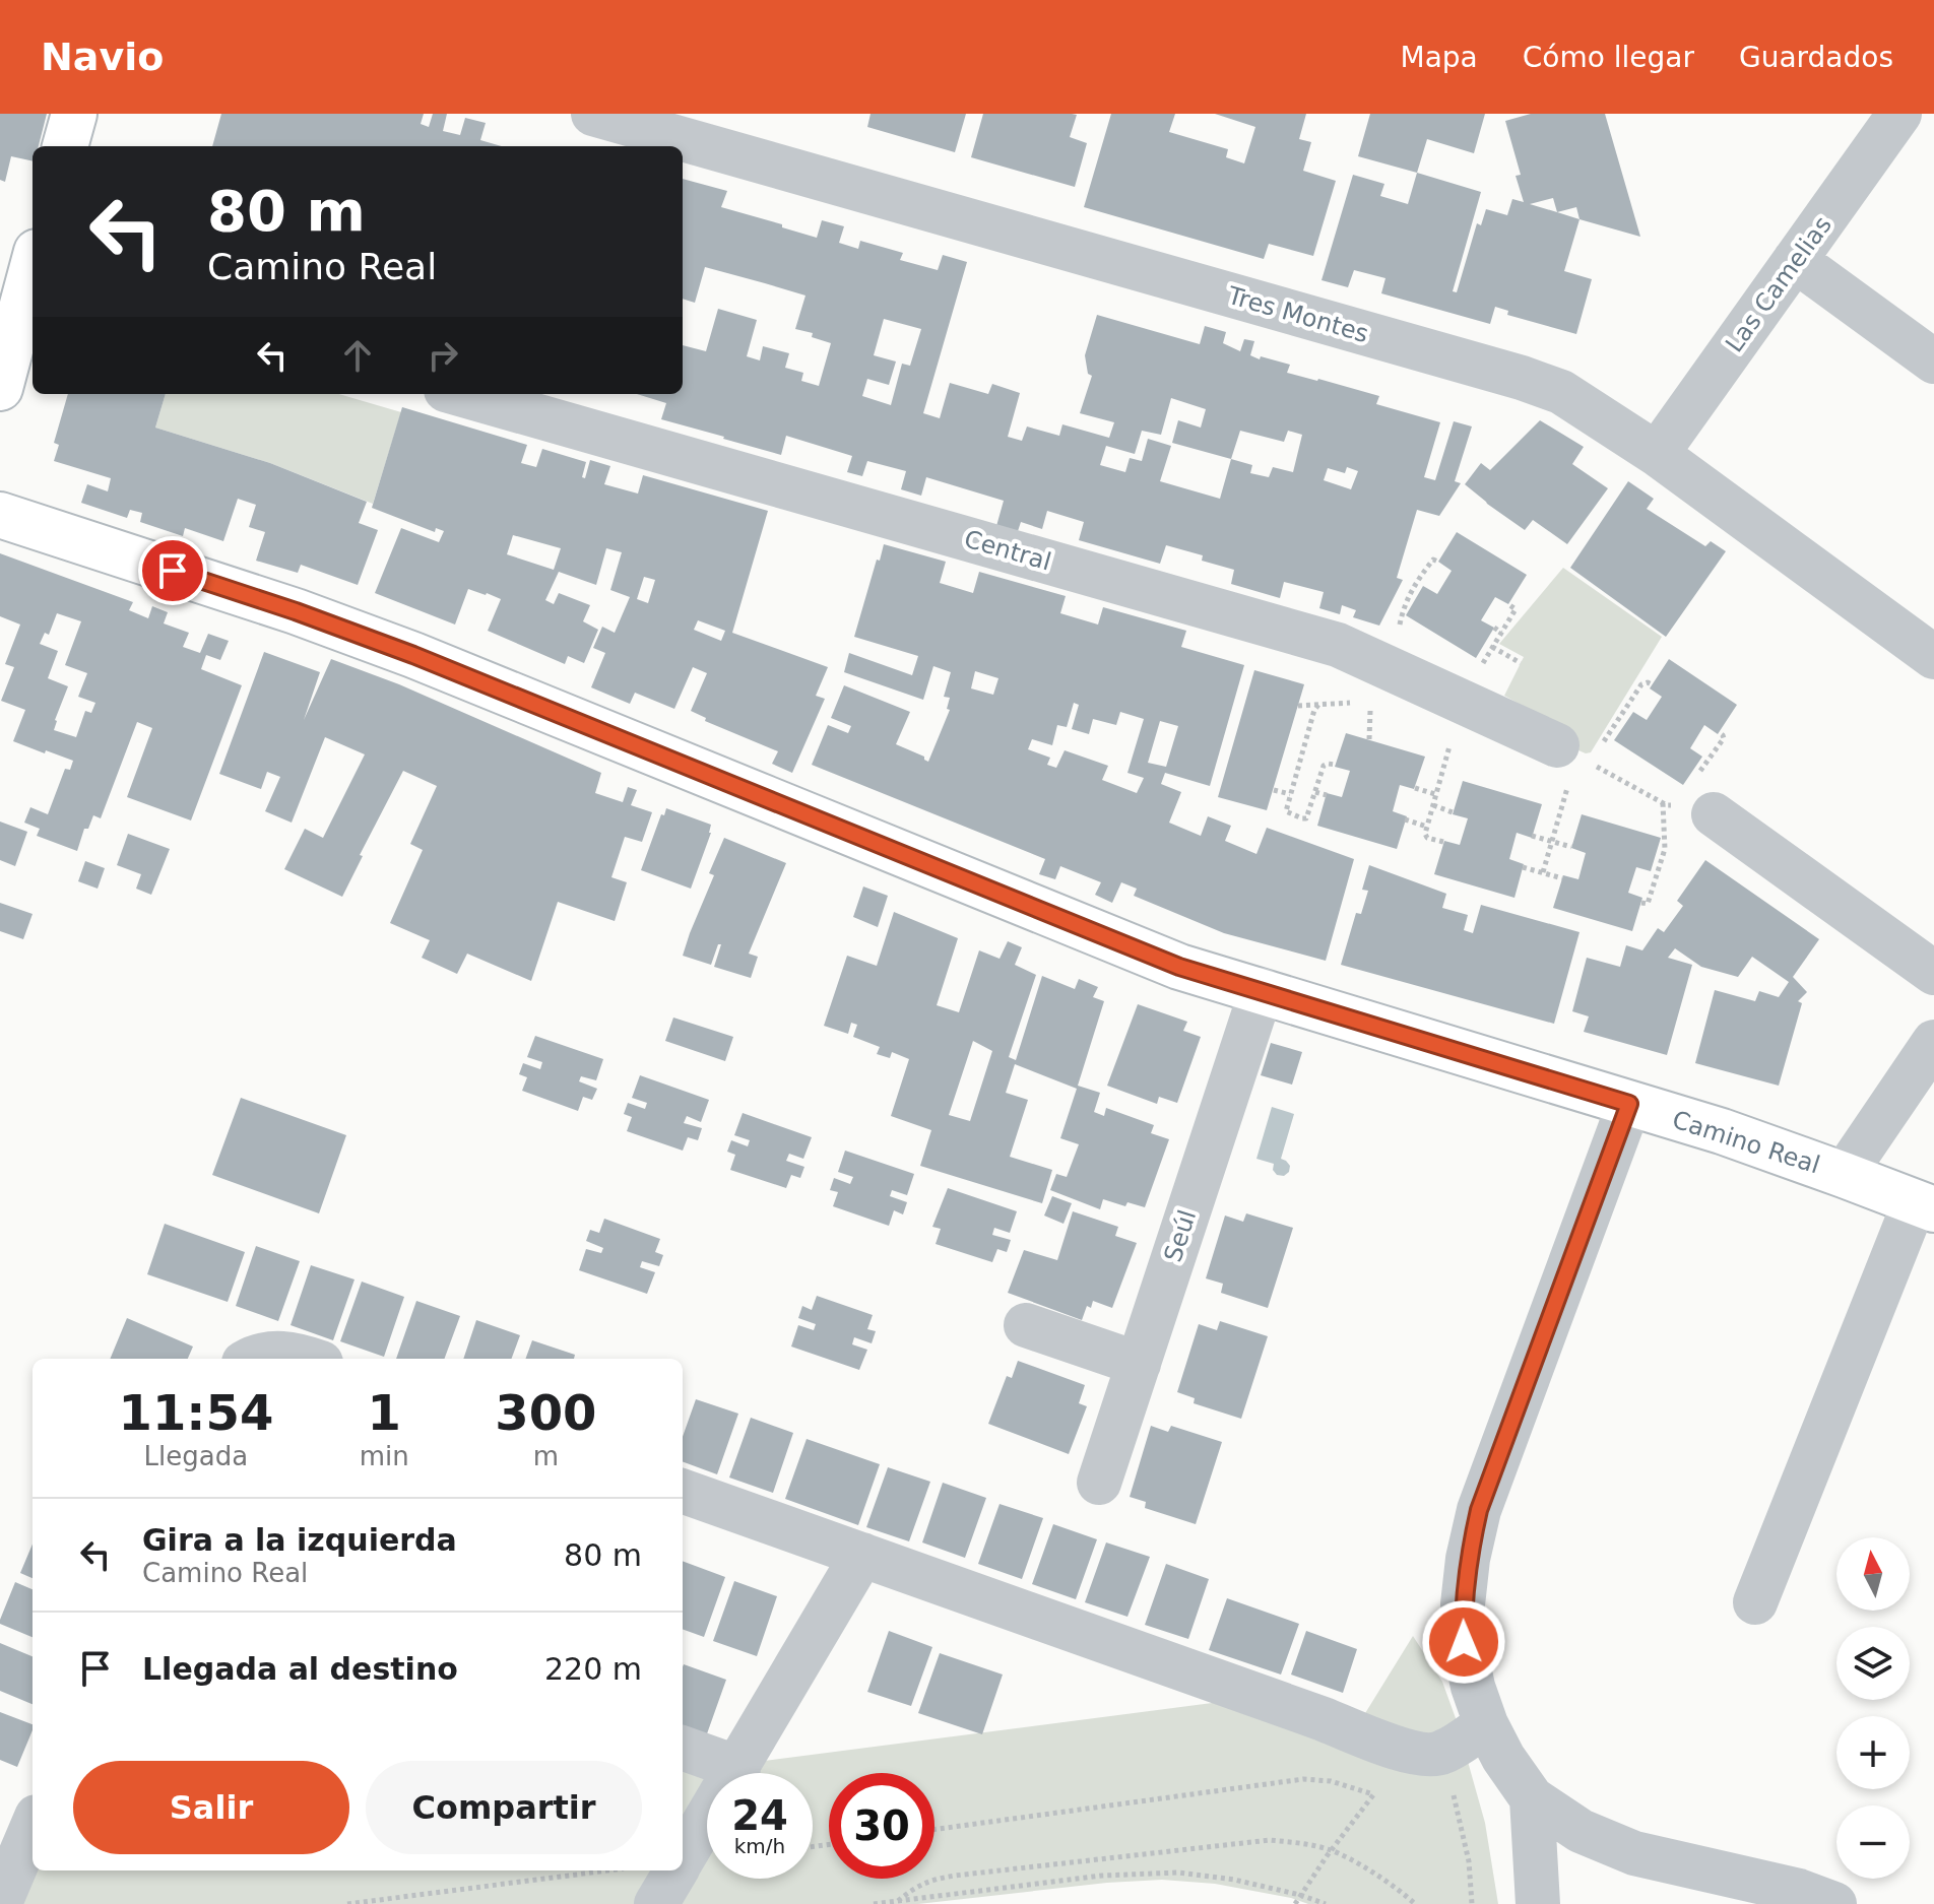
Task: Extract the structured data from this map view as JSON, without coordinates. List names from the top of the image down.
{
  "streets": {
    "street": [
      "Las Camelias",
      "Tres Montes",
      "Central",
      "Camino Real",
      "Seúl"
    ]
  },
  "crossings": [
    ["Las Camelias", "Tres Montes"],
    ["Camino Real", "Seúl"]
  ],
  "north": "top",
  "page": {
    "header": "Navio",
    "nav": ["Mapa", "Cómo llegar", "Guardados"],
    "turn": ["80 m", "Camino Real"],
    "eta": [
      "11:54",
      "Llegada",
      "1",
      "min",
      "300",
      "m"
    ],
    "list": [
      {
        "name": "Gira a la izquierda",
        "note": "Camino Real",
        "value": "80 m"
      },
      {
        "name": "Llegada al destino",
        "value": "220 m"
      }
    ],
    "map_buttons": ["+", "−"],
    "buttons": ["Salir", "Compartir"],
    "speed": "24 km/h",
    "limit": "30"
  }
}
